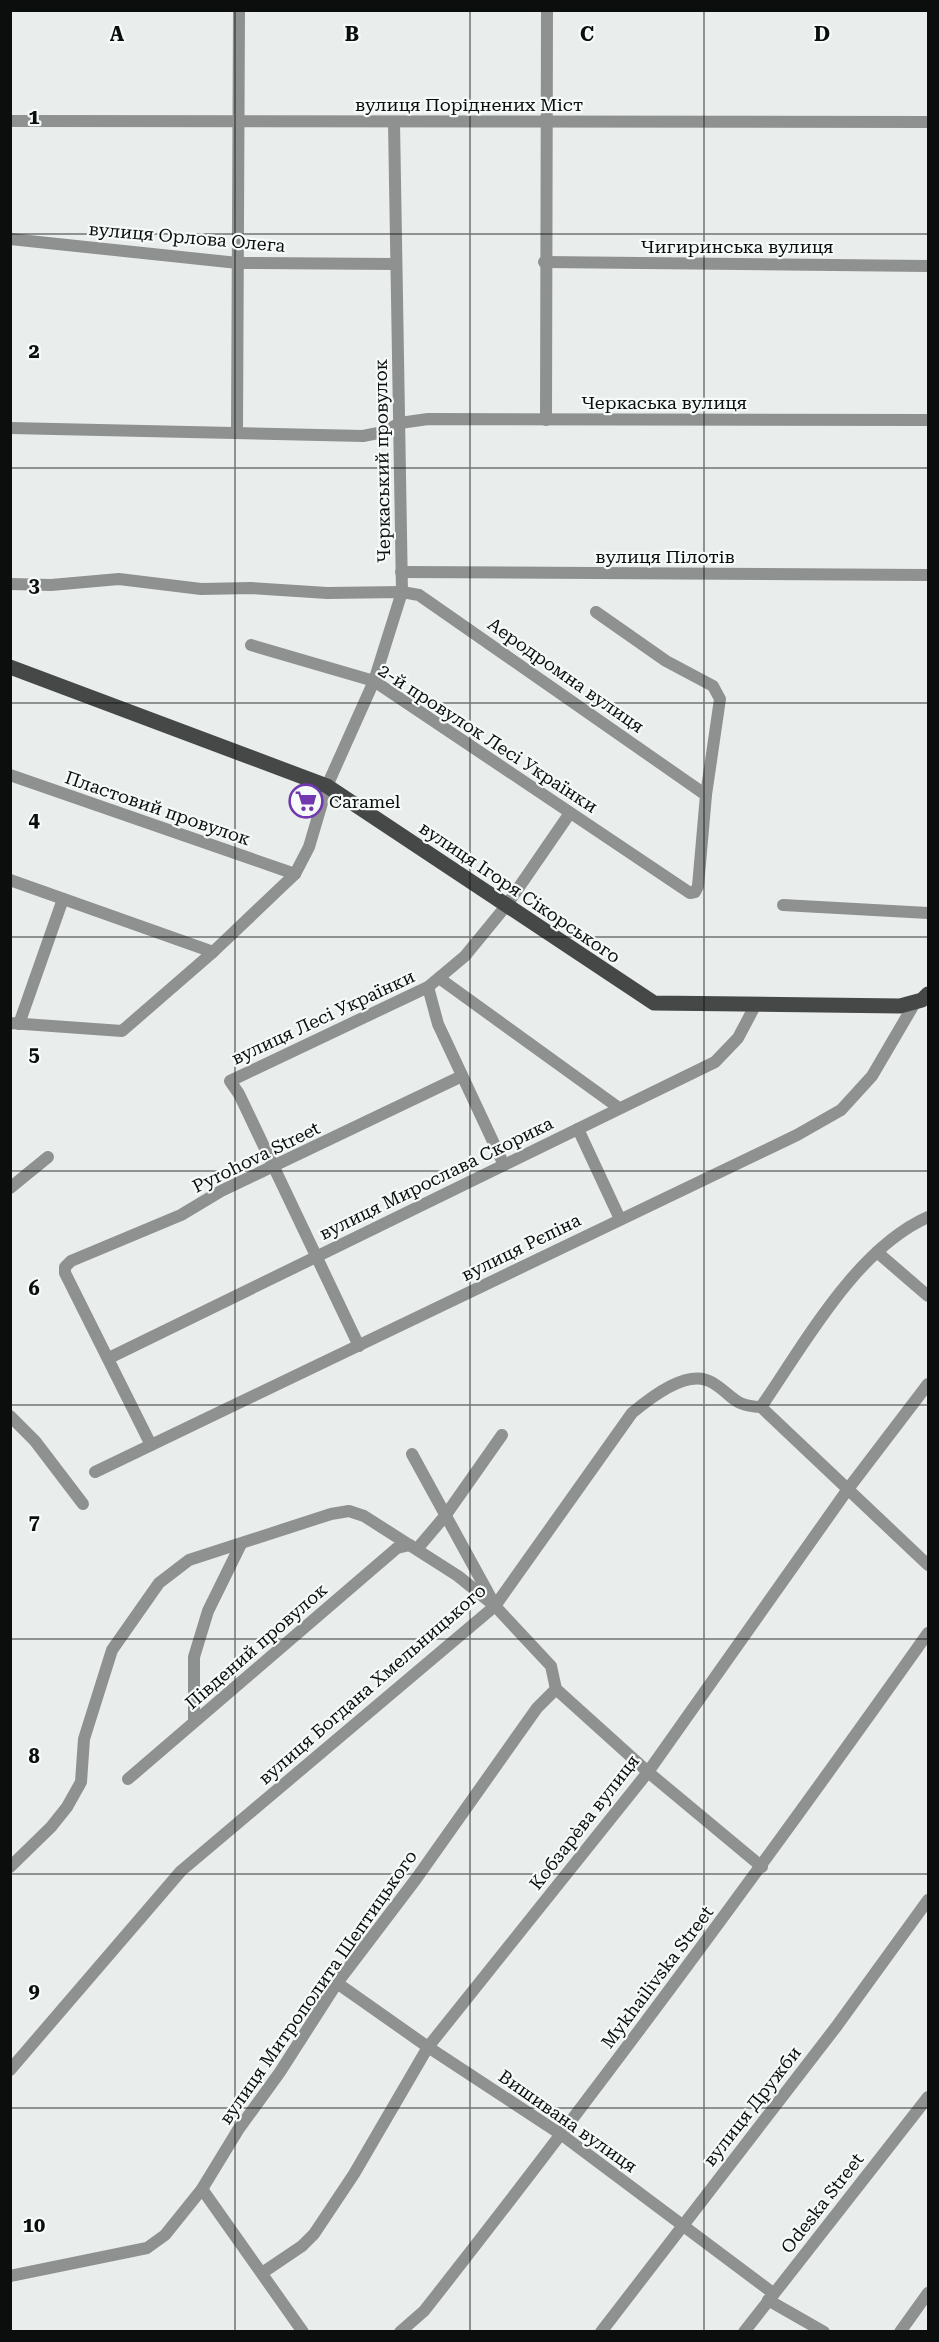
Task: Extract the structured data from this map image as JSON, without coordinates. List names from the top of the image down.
{
  "streets": {
    "main road": ["вулиця Ігоря Сікорського"],
    "street": [
      "вулиця Поріднених Міст",
      "вулиця Орлова Олега",
      "Чигиринська вулиця",
      "Черкаська вулиця",
      "Черкаський провулок",
      "вулиця Пілотів",
      "Аеродромна вулиця",
      "2-й провулок Лесі Українки",
      "Пластовий провулок",
      "вулиця Лесі Українки",
      "Pyrohova Street",
      "вулиця Мирослава Скорика",
      "вулиця Рєпіна",
      "Південий провулок",
      "вулиця Богдана Хмельницького",
      "Кобзарèва вулиця",
      "Mykhailivska Street",
      "вулиця Митрополита Шептицького",
      "вулиця Дружби",
      "Вишивана вулиця",
      "Odeska Street"
    ]
  },
  "crossings": [
    ["вулиця Поріднених Міст", "Черкаський провулок"],
    ["вулиця Орлова Олега", "Черкаський провулок"],
    ["Черкаська вулиця", "Черкаський провулок"],
    ["Черкаський провулок", "вулиця Пілотів"],
    ["Черкаський провулок", "Аеродромна вулиця"],
    ["Черкаський провулок", "2-й провулок Лесі Українки"],
    ["Черкаський провулок", "вулиця Ігоря Сікорського"],
    ["Аеродромна вулиця", "2-й провулок Лесі Українки"],
    ["2-й провулок Лесі Українки", "вулиця Лесі Українки"],
    ["вулиця Ігоря Сікорського", "вулиця Лесі Українки"],
    ["вулиця Ігоря Сікорського", "вулиця Мирослава Скорика"],
    ["вулиця Ігоря Сікорського", "вулиця Рєпіна"],
    ["вулиця Лесі Українки", "Pyrohova Street"],
    ["Pyrohova Street", "вулиця Мирослава Скорика"],
    ["Кобзарèва вулиця", "Вишивана вулиця"],
    ["Mykhailivska Street", "Вишивана вулиця"],
    ["вулиця Митрополита Шептицького", "Вишивана вулиця"],
    ["вулиця Дружби", "Вишивана вулиця"],
    ["Вишивана вулиця", "Odeska Street"]
  ],
  "places": {
    "supermarket": ["Caramel"]
  },
  "grid": {
    "columns": [
      "A",
      "B",
      "C",
      "D"
    ],
    "rows": [
      "1",
      "2",
      "3",
      "4",
      "5",
      "6",
      "7",
      "8",
      "9",
      "10"
    ]
  }
}
